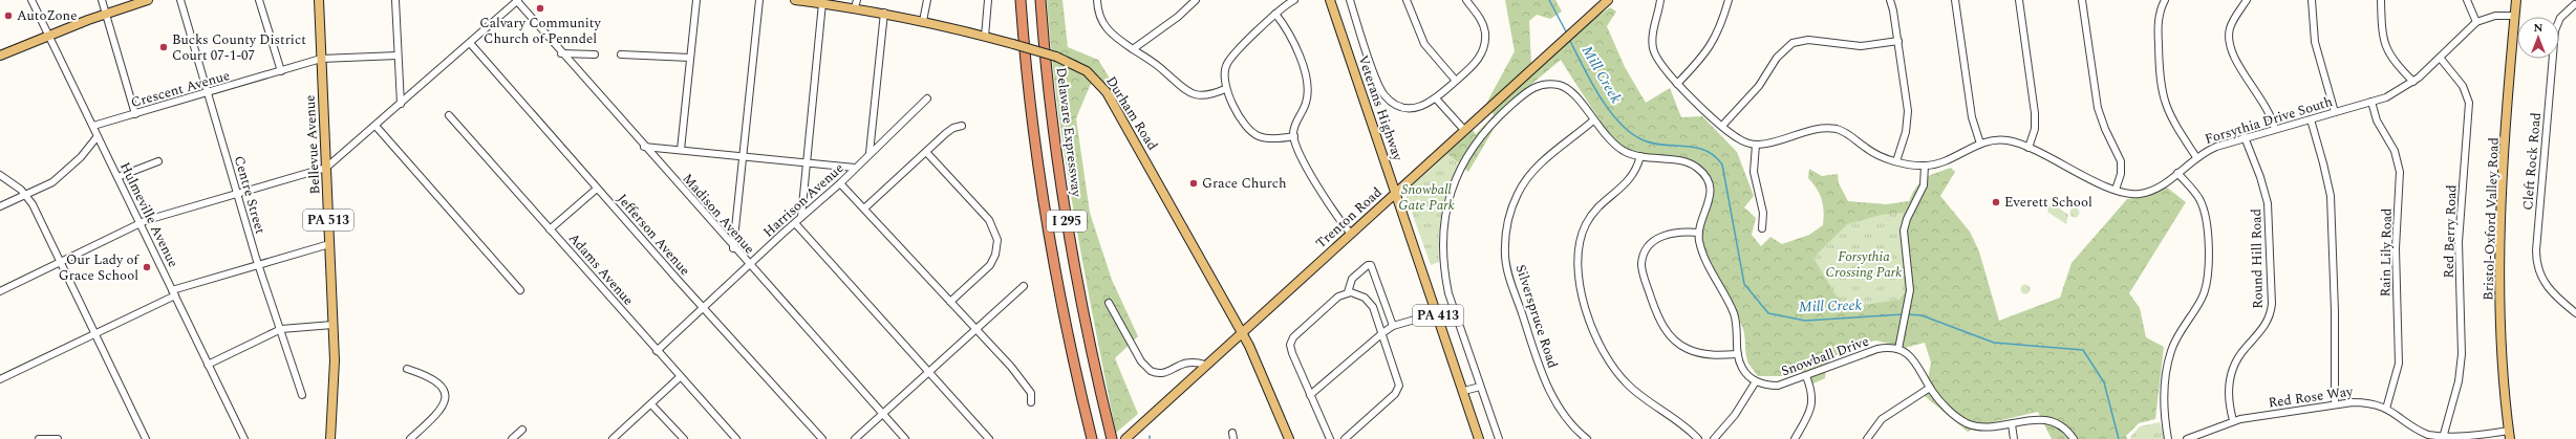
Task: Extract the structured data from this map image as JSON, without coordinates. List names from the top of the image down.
{
  "streets": {
    "highway": ["Delaware Expressway", "I 295"],
    "main road": [
      "Veterans Highway",
      "Durham Road",
      "Bellevue Avenue",
      "Trenton Road",
      "Bristol-Oxford Valley Road",
      "PA 513",
      "PA 413"
    ],
    "street": [
      "Crescent Avenue",
      "Forsythia Drive South",
      "Cleft Rock Road",
      "Centre Street",
      "Harrison Avenue",
      "Madison Avenue",
      "Hulmeville Avenue",
      "Red Berry Road",
      "Jefferson Avenue",
      "Rain Lily Road",
      "Round Hill Road",
      "Adams Avenue",
      "Silverspruce Road",
      "Snowball Drive",
      "Red Rose Way"
    ]
  },
  "crossings": [
    ["Crescent Avenue", "Bellevue Avenue"],
    ["Crescent Avenue", "Centre Street"],
    ["Crescent Avenue", "Hulmeville Avenue"],
    ["Veterans Highway", "Trenton Road"],
    ["Durham Road", "Trenton Road"],
    ["Forsythia Drive South", "Bristol-Oxford Valley Road"],
    ["Forsythia Drive South", "Red Berry Road"],
    ["Forsythia Drive South", "Rain Lily Road"],
    ["Forsythia Drive South", "Round Hill Road"],
    ["Harrison Avenue", "Madison Avenue"],
    ["Harrison Avenue", "Jefferson Avenue"],
    ["Harrison Avenue", "Adams Avenue"],
    ["Bristol-Oxford Valley Road", "Red Rose Way"],
    ["Red Berry Road", "Red Rose Way"],
    ["Rain Lily Road", "Red Rose Way"],
    ["Round Hill Road", "Red Rose Way"]
  ],
  "water": ["Mill Creek"],
  "parks": ["Snowball Gate Park", "Forsythia Crossing Park"],
  "places": [
    "Calvary Community Church of Penndel",
    "AutoZone",
    "Bucks County District Court 07-1-07",
    "Grace Church",
    "Everett School",
    "Our Lady of Grace School"
  ],
  "north": "top"
}
